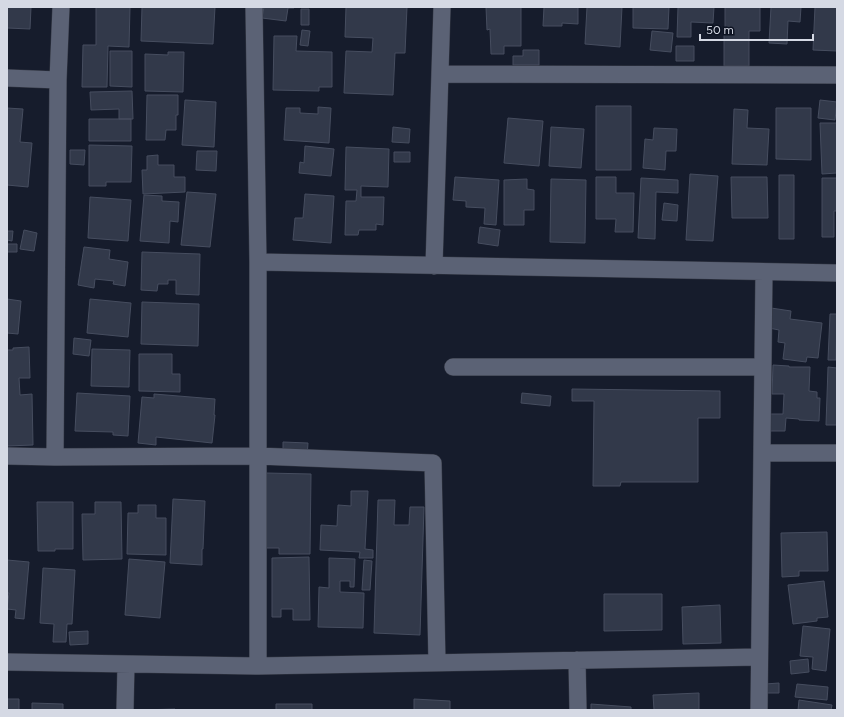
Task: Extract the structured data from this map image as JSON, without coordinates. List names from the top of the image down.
{
  "scale_bar": "50 m"
}
